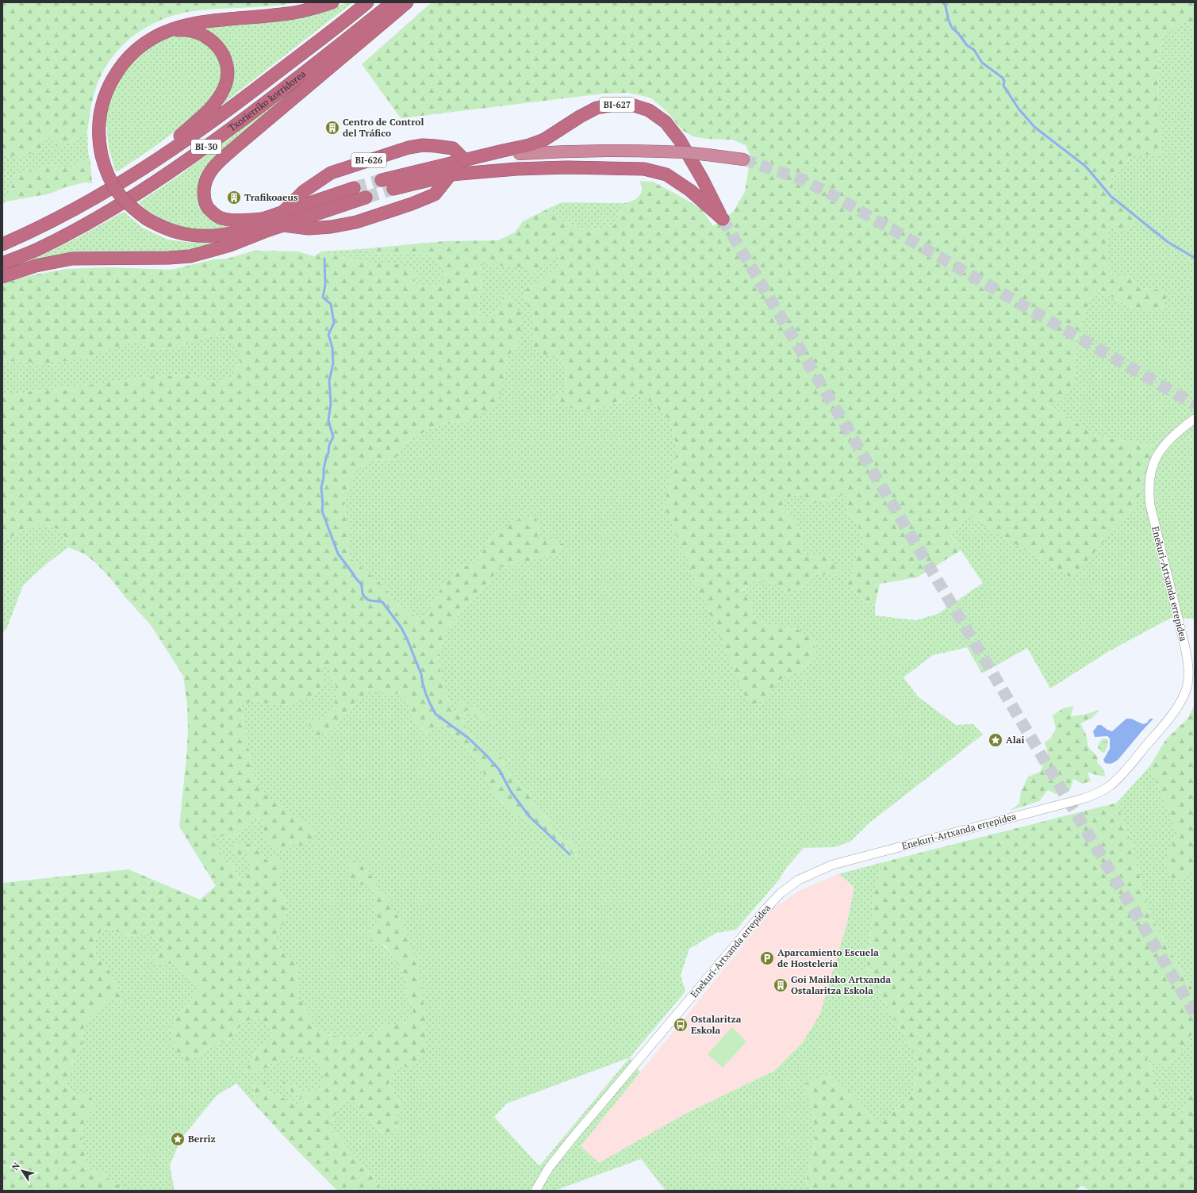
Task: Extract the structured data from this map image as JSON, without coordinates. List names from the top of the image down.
{
  "streets": {
    "highway": [
      "Txorierriko korridorea",
      "BI-627",
      "BI-30",
      "BI-626"
    ],
    "street": ["Enekuri-Artxanda errepidea"]
  },
  "crossings": [
    ["BI-627", "BI-626"]
  ],
  "places": {
    "building": ["Centro de Control del Tráfico", "Trafikoaeus", "Goi Mailako Artxanda Ostalaritza Eskola"],
    "place": ["Alai", "Berriz"],
    "parking": ["Aparcamiento Escuela de Hostelería"],
    "bus stop": ["Ostalaritza Eskola"]
  },
  "north": "top left"
}
